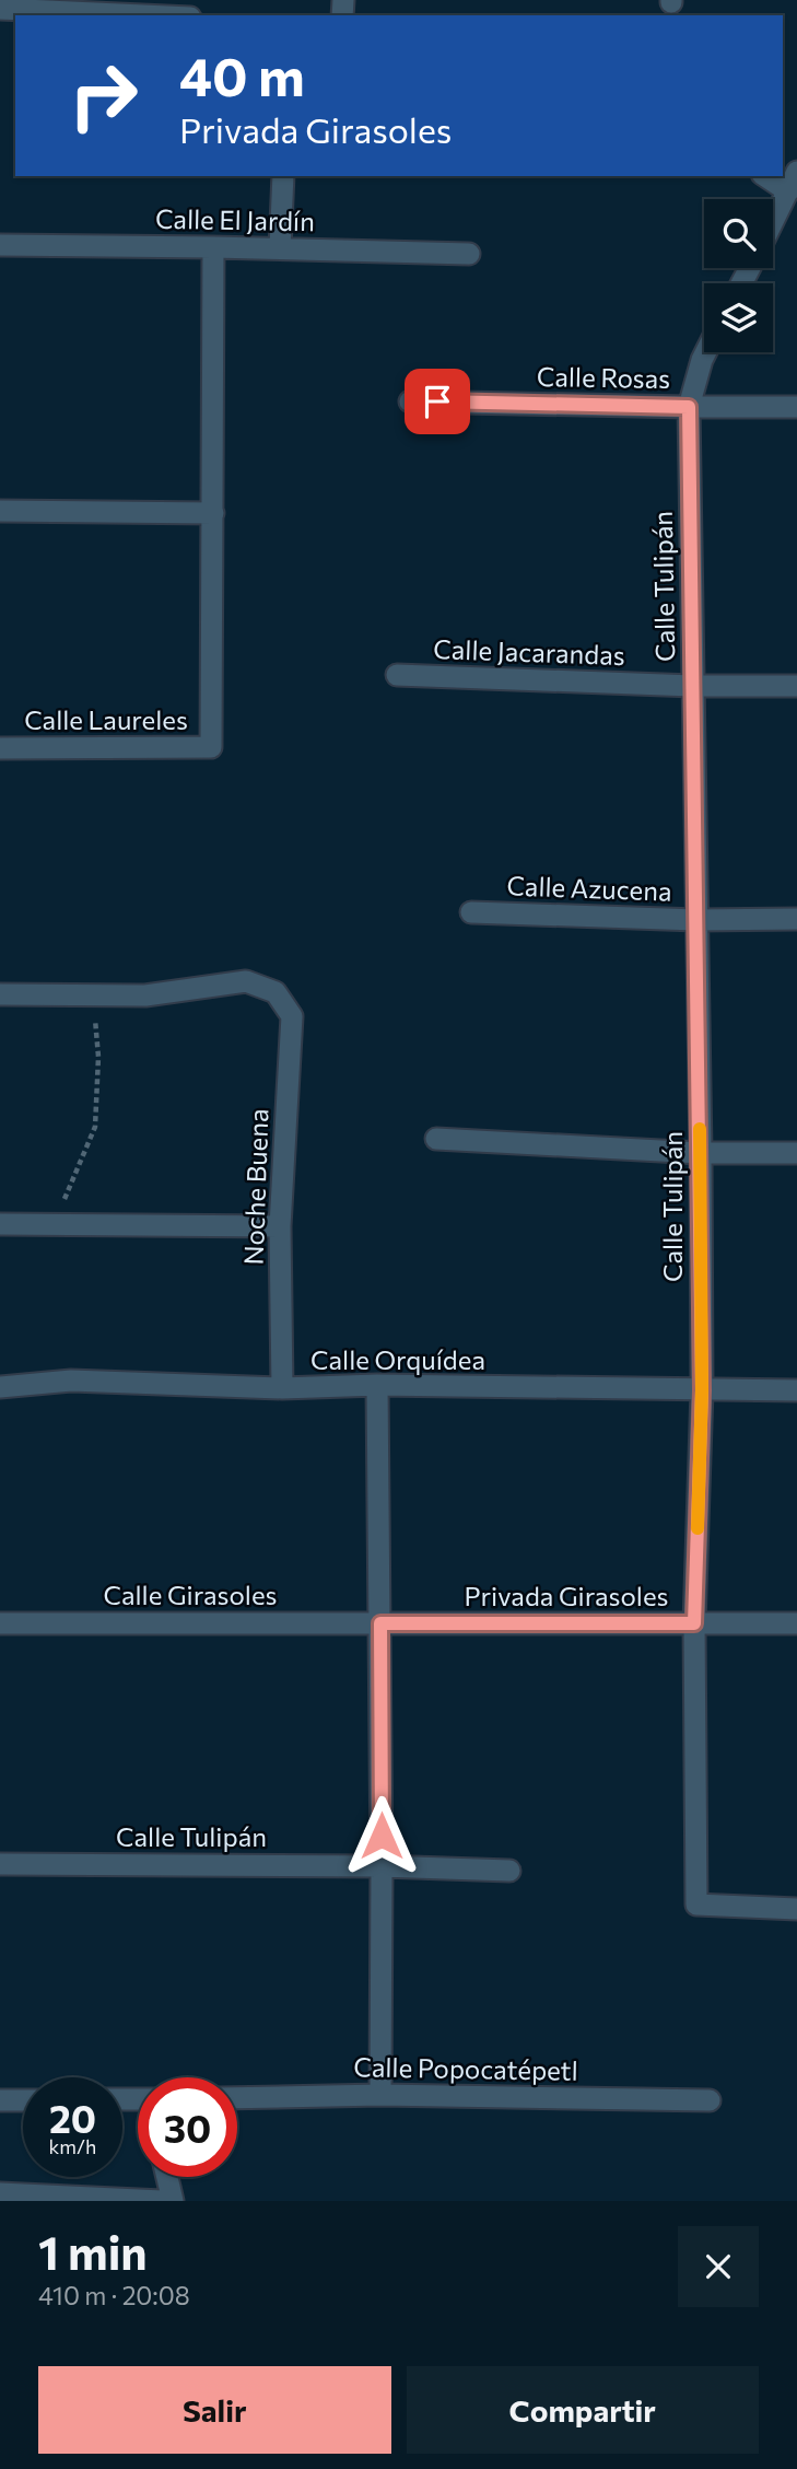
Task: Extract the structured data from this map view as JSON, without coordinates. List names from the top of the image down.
{
  "streets": {
    "street": [
      "Calle El Jardín",
      "Calle Rosas",
      "Calle Tulipán",
      "Calle Jacarandas",
      "Calle Laureles",
      "Calle Azucena",
      "Noche Buena",
      "Calle Orquídea",
      "Calle Girasoles",
      "Privada Girasoles",
      "Calle Popocatépetl"
    ]
  },
  "crossings": [
    ["Calle Rosas", "Calle Tulipán"],
    ["Calle Tulipán", "Calle Jacarandas"],
    ["Calle Tulipán", "Calle Azucena"],
    ["Calle Tulipán", "Calle Orquídea"],
    ["Calle Tulipán", "Privada Girasoles"],
    ["Noche Buena", "Calle Orquídea"],
    ["Calle Girasoles", "Privada Girasoles"]
  ],
  "page": {
    "turn": ["40 m", "Privada Girasoles"],
    "speed": "20 km/h",
    "limit": "30",
    "heading": ["1 min", "410 m · 20:08"],
    "buttons": ["Salir", "Compartir"]
  }
}
